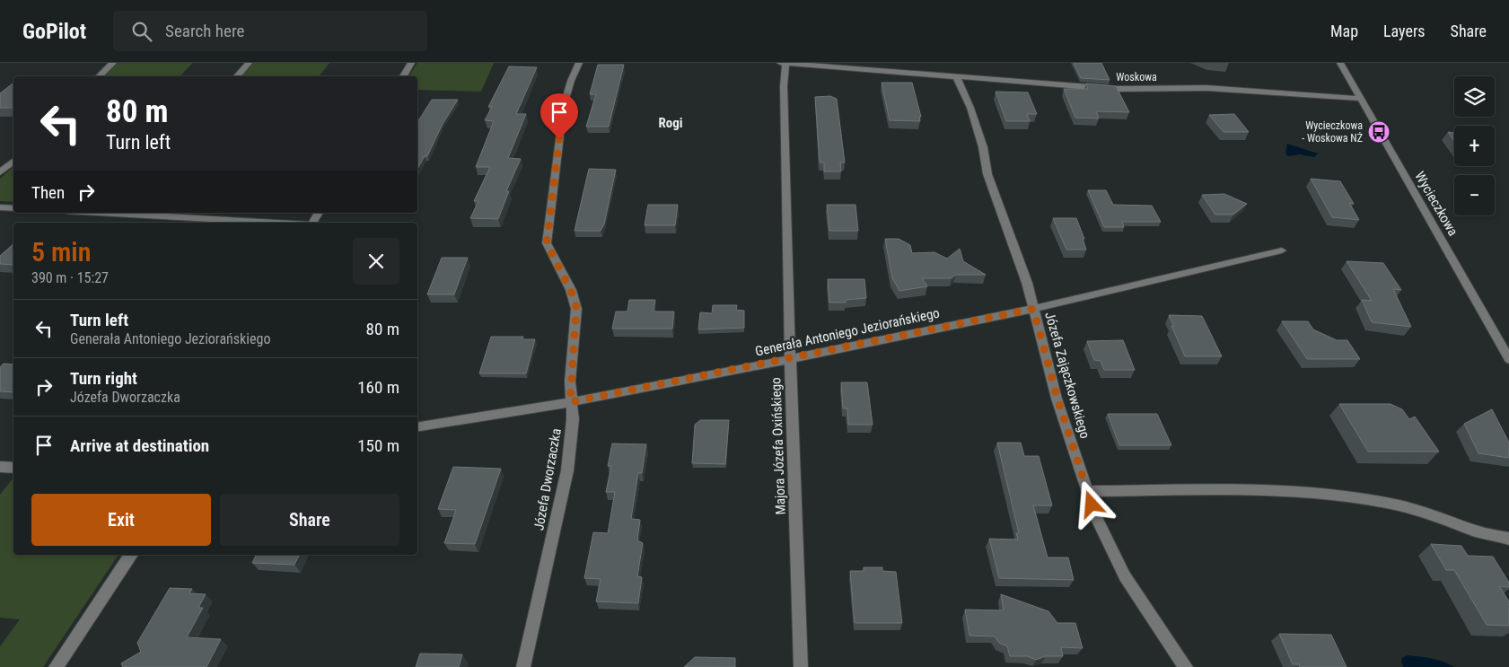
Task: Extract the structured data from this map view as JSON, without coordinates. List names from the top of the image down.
{
  "streets": {
    "street": [
      "Woskowa",
      "Wycieczkowa",
      "Generała Antoniego Jeziorańskiego",
      "Józefa Zajączkowskiego",
      "Majora Józefa Oxińskiego",
      "Józefa Dworzaczka"
    ]
  },
  "crossings": [
    ["Woskowa", "Wycieczkowa"],
    ["Woskowa", "Józefa Zajączkowskiego"],
    ["Woskowa", "Majora Józefa Oxińskiego"],
    ["Generała Antoniego Jeziorańskiego", "Józefa Zajączkowskiego"],
    ["Generała Antoniego Jeziorańskiego", "Majora Józefa Oxińskiego"],
    ["Generała Antoniego Jeziorańskiego", "Józefa Dworzaczka"]
  ],
  "districts": ["Rogi"],
  "places": {
    "bus stop": ["Wycieczkowa - Woskowa NŻ"]
  },
  "page": {
    "header": "GoPilot",
    "search": "Search here",
    "nav": ["Map", "Layers", "Share"],
    "map_buttons": ["+", "−"],
    "turn": ["80 m", "Turn left"],
    "then": "Then",
    "heading": ["5 min", "390 m · 15:27"],
    "list": [
      {
        "name": "Turn left",
        "note": "Generała Antoniego Jeziorańskiego",
        "value": "80 m"
      },
      {
        "name": "Turn right",
        "note": "Józefa Dworzaczka",
        "value": "160 m"
      },
      {
        "name": "Arrive at destination",
        "value": "150 m"
      }
    ],
    "buttons": ["Exit", "Share"]
  }
}
